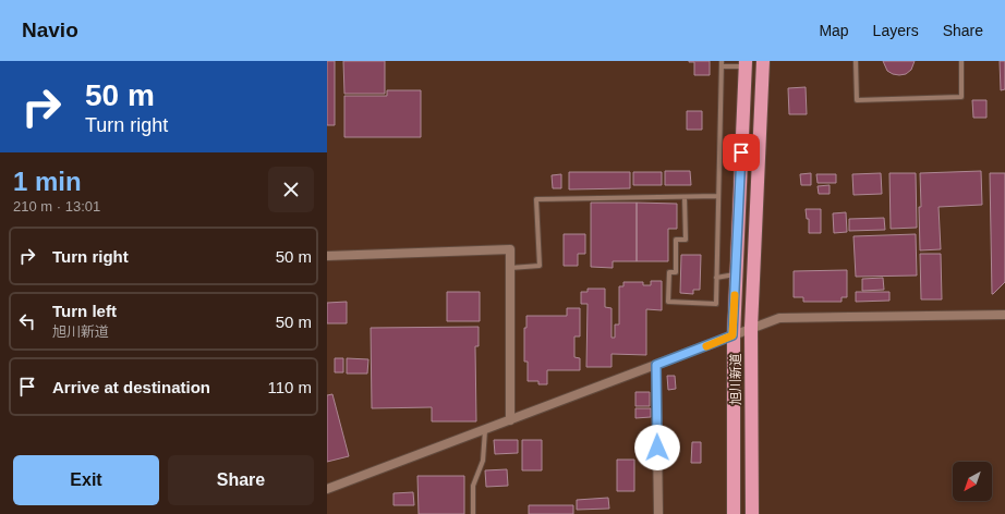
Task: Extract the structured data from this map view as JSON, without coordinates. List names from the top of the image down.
{
  "streets": {
    "highway": ["旭川新道"]
  },
  "north": "bottom left",
  "page": {
    "header": "Navio",
    "nav": ["Map", "Layers", "Share"],
    "turn": ["50 m", "Turn right"],
    "heading": ["1 min", "210 m · 13:01"],
    "list": [
      {
        "name": "Turn right",
        "value": "50 m"
      },
      {
        "name": "Turn left",
        "note": "旭川新道",
        "value": "50 m"
      },
      {
        "name": "Arrive at destination",
        "value": "110 m"
      }
    ],
    "buttons": ["Exit", "Share"]
  }
}
